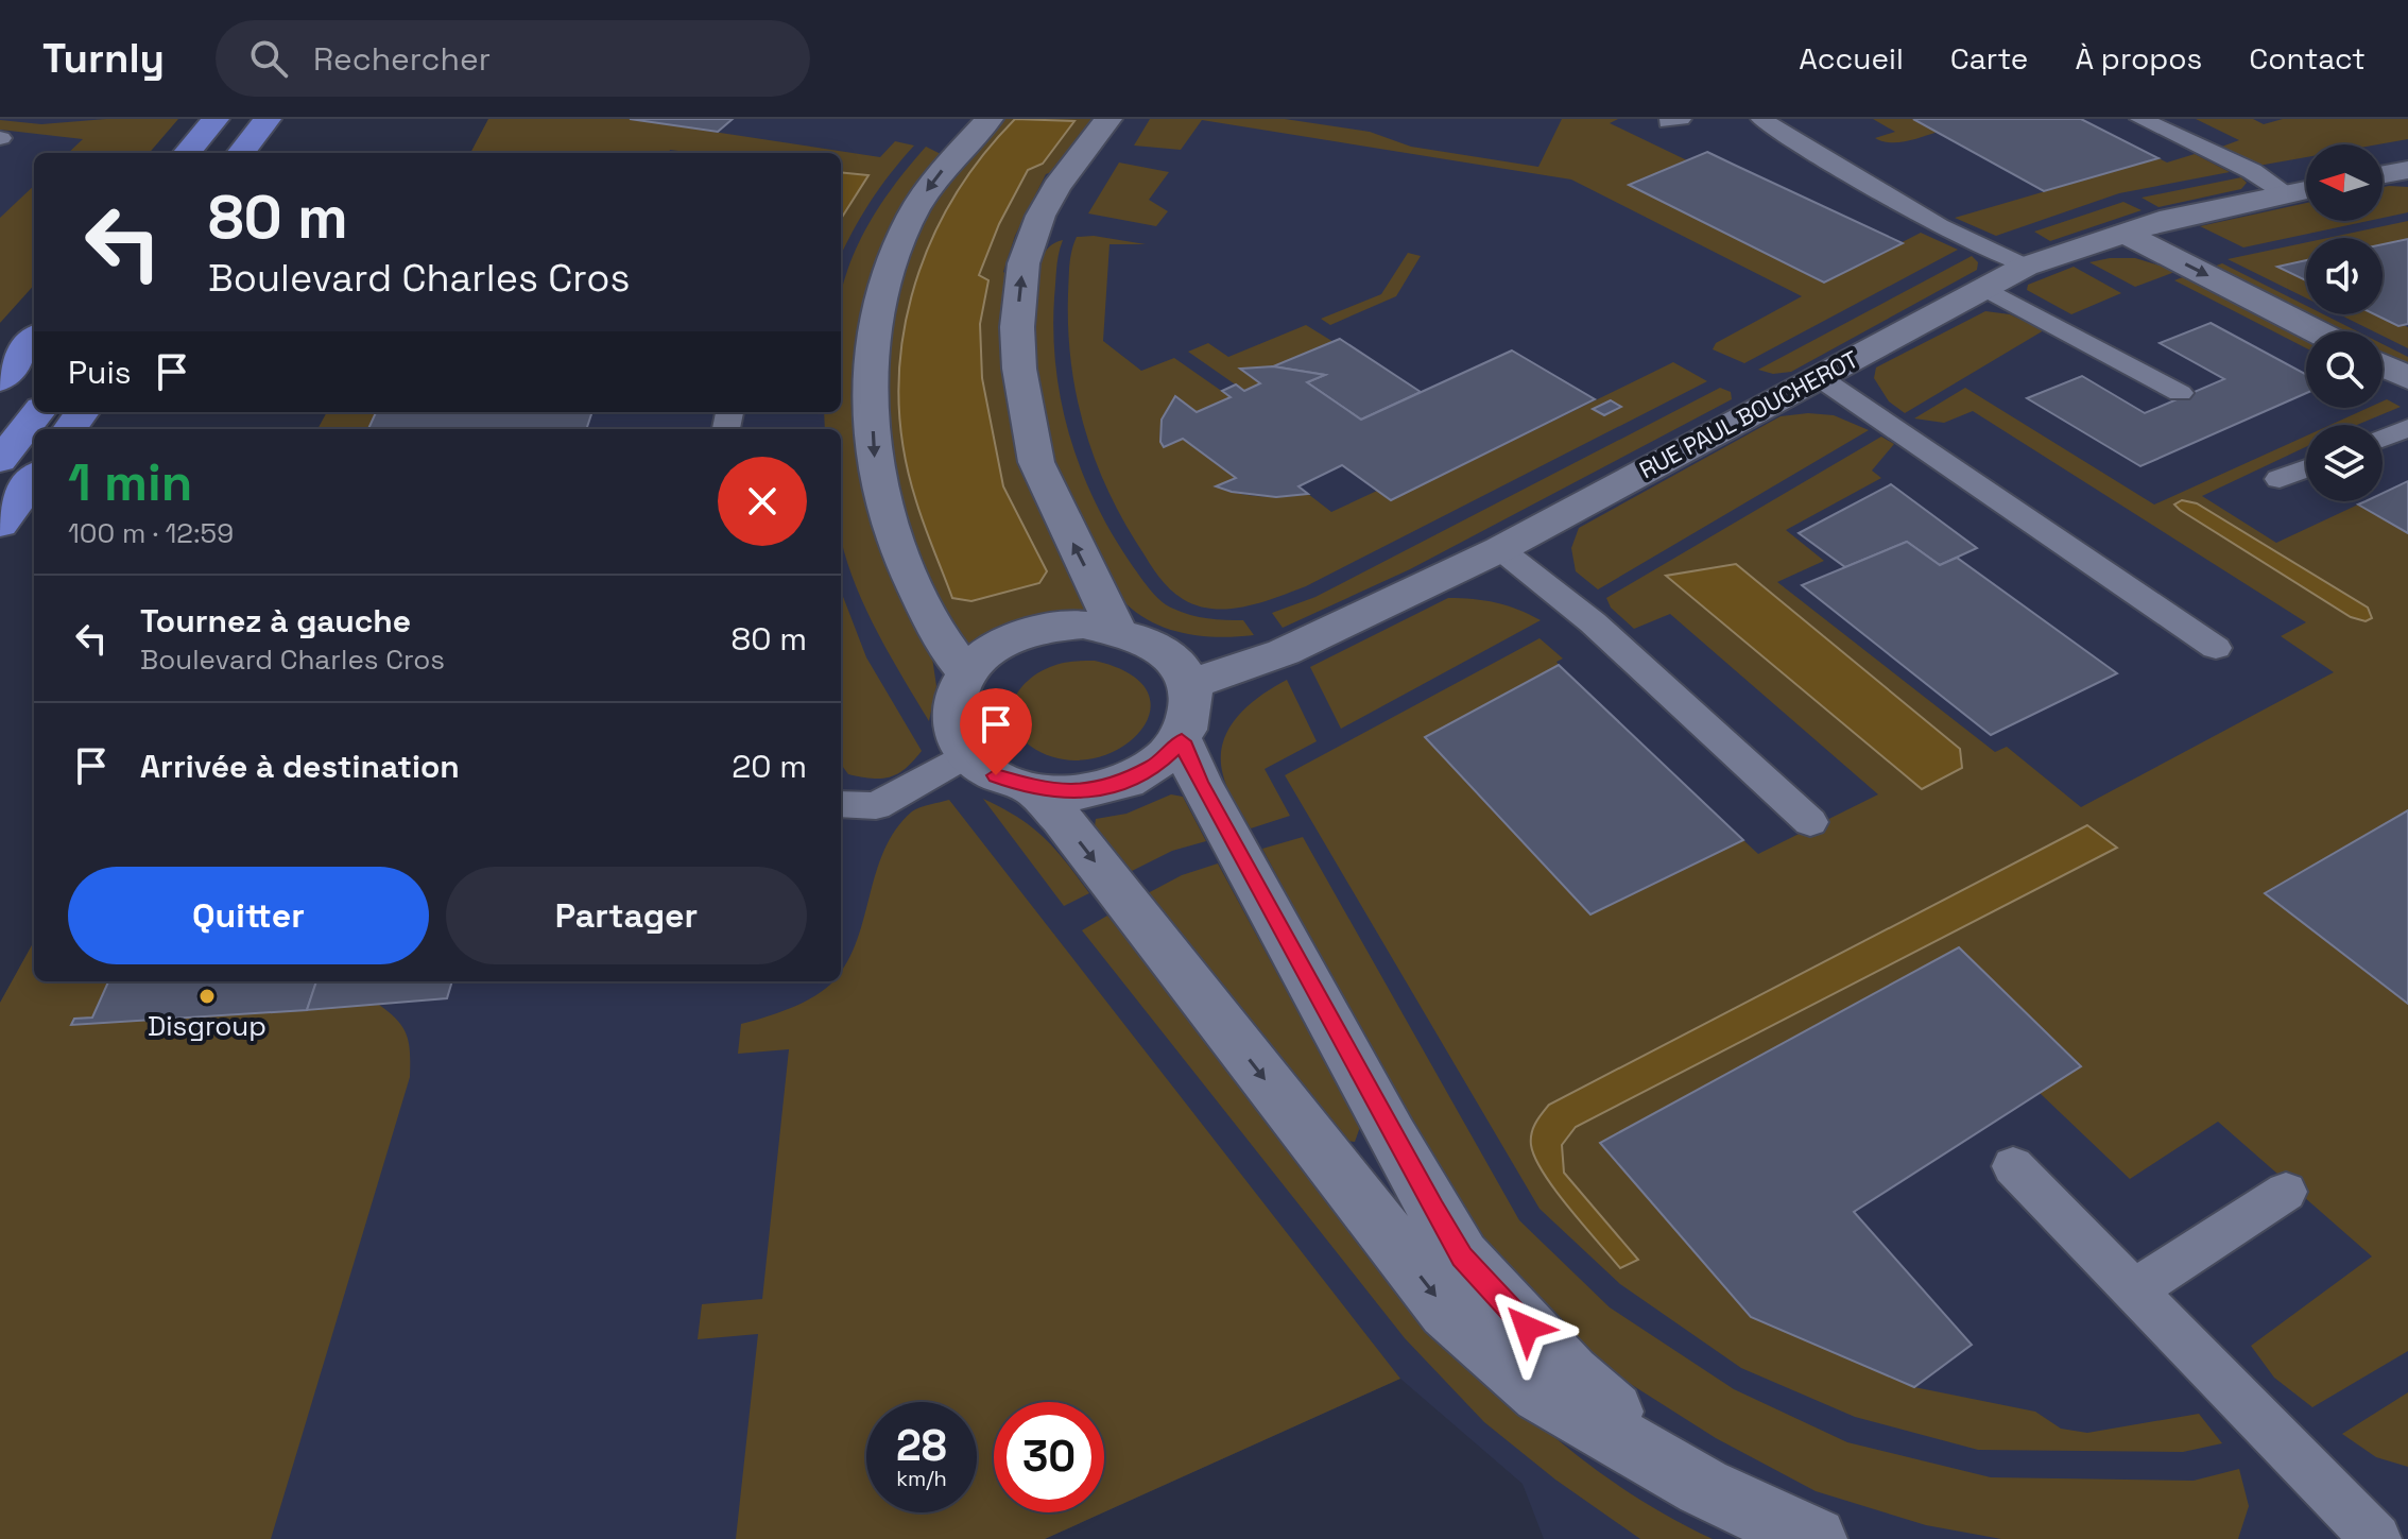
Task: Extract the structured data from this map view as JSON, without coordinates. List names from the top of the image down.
{
  "streets": {
    "street": ["RUE PAUL BOUCHEROT"]
  },
  "places": ["Disgroup"],
  "north": "left",
  "page": {
    "header": "Turnly",
    "search": "Rechercher",
    "nav": [
      "Accueil",
      "Carte",
      "À propos",
      "Contact"
    ],
    "turn": ["80 m", "Boulevard Charles Cros"],
    "then": "Puis",
    "heading": ["1 min", "100 m · 12:59"],
    "list": [
      {
        "name": "Tournez à gauche",
        "note": "Boulevard Charles Cros",
        "value": "80 m"
      },
      {
        "name": "Arrivée à destination",
        "value": "20 m"
      }
    ],
    "buttons": ["Quitter", "Partager"],
    "speed": "28 km/h",
    "limit": "30"
  }
}
